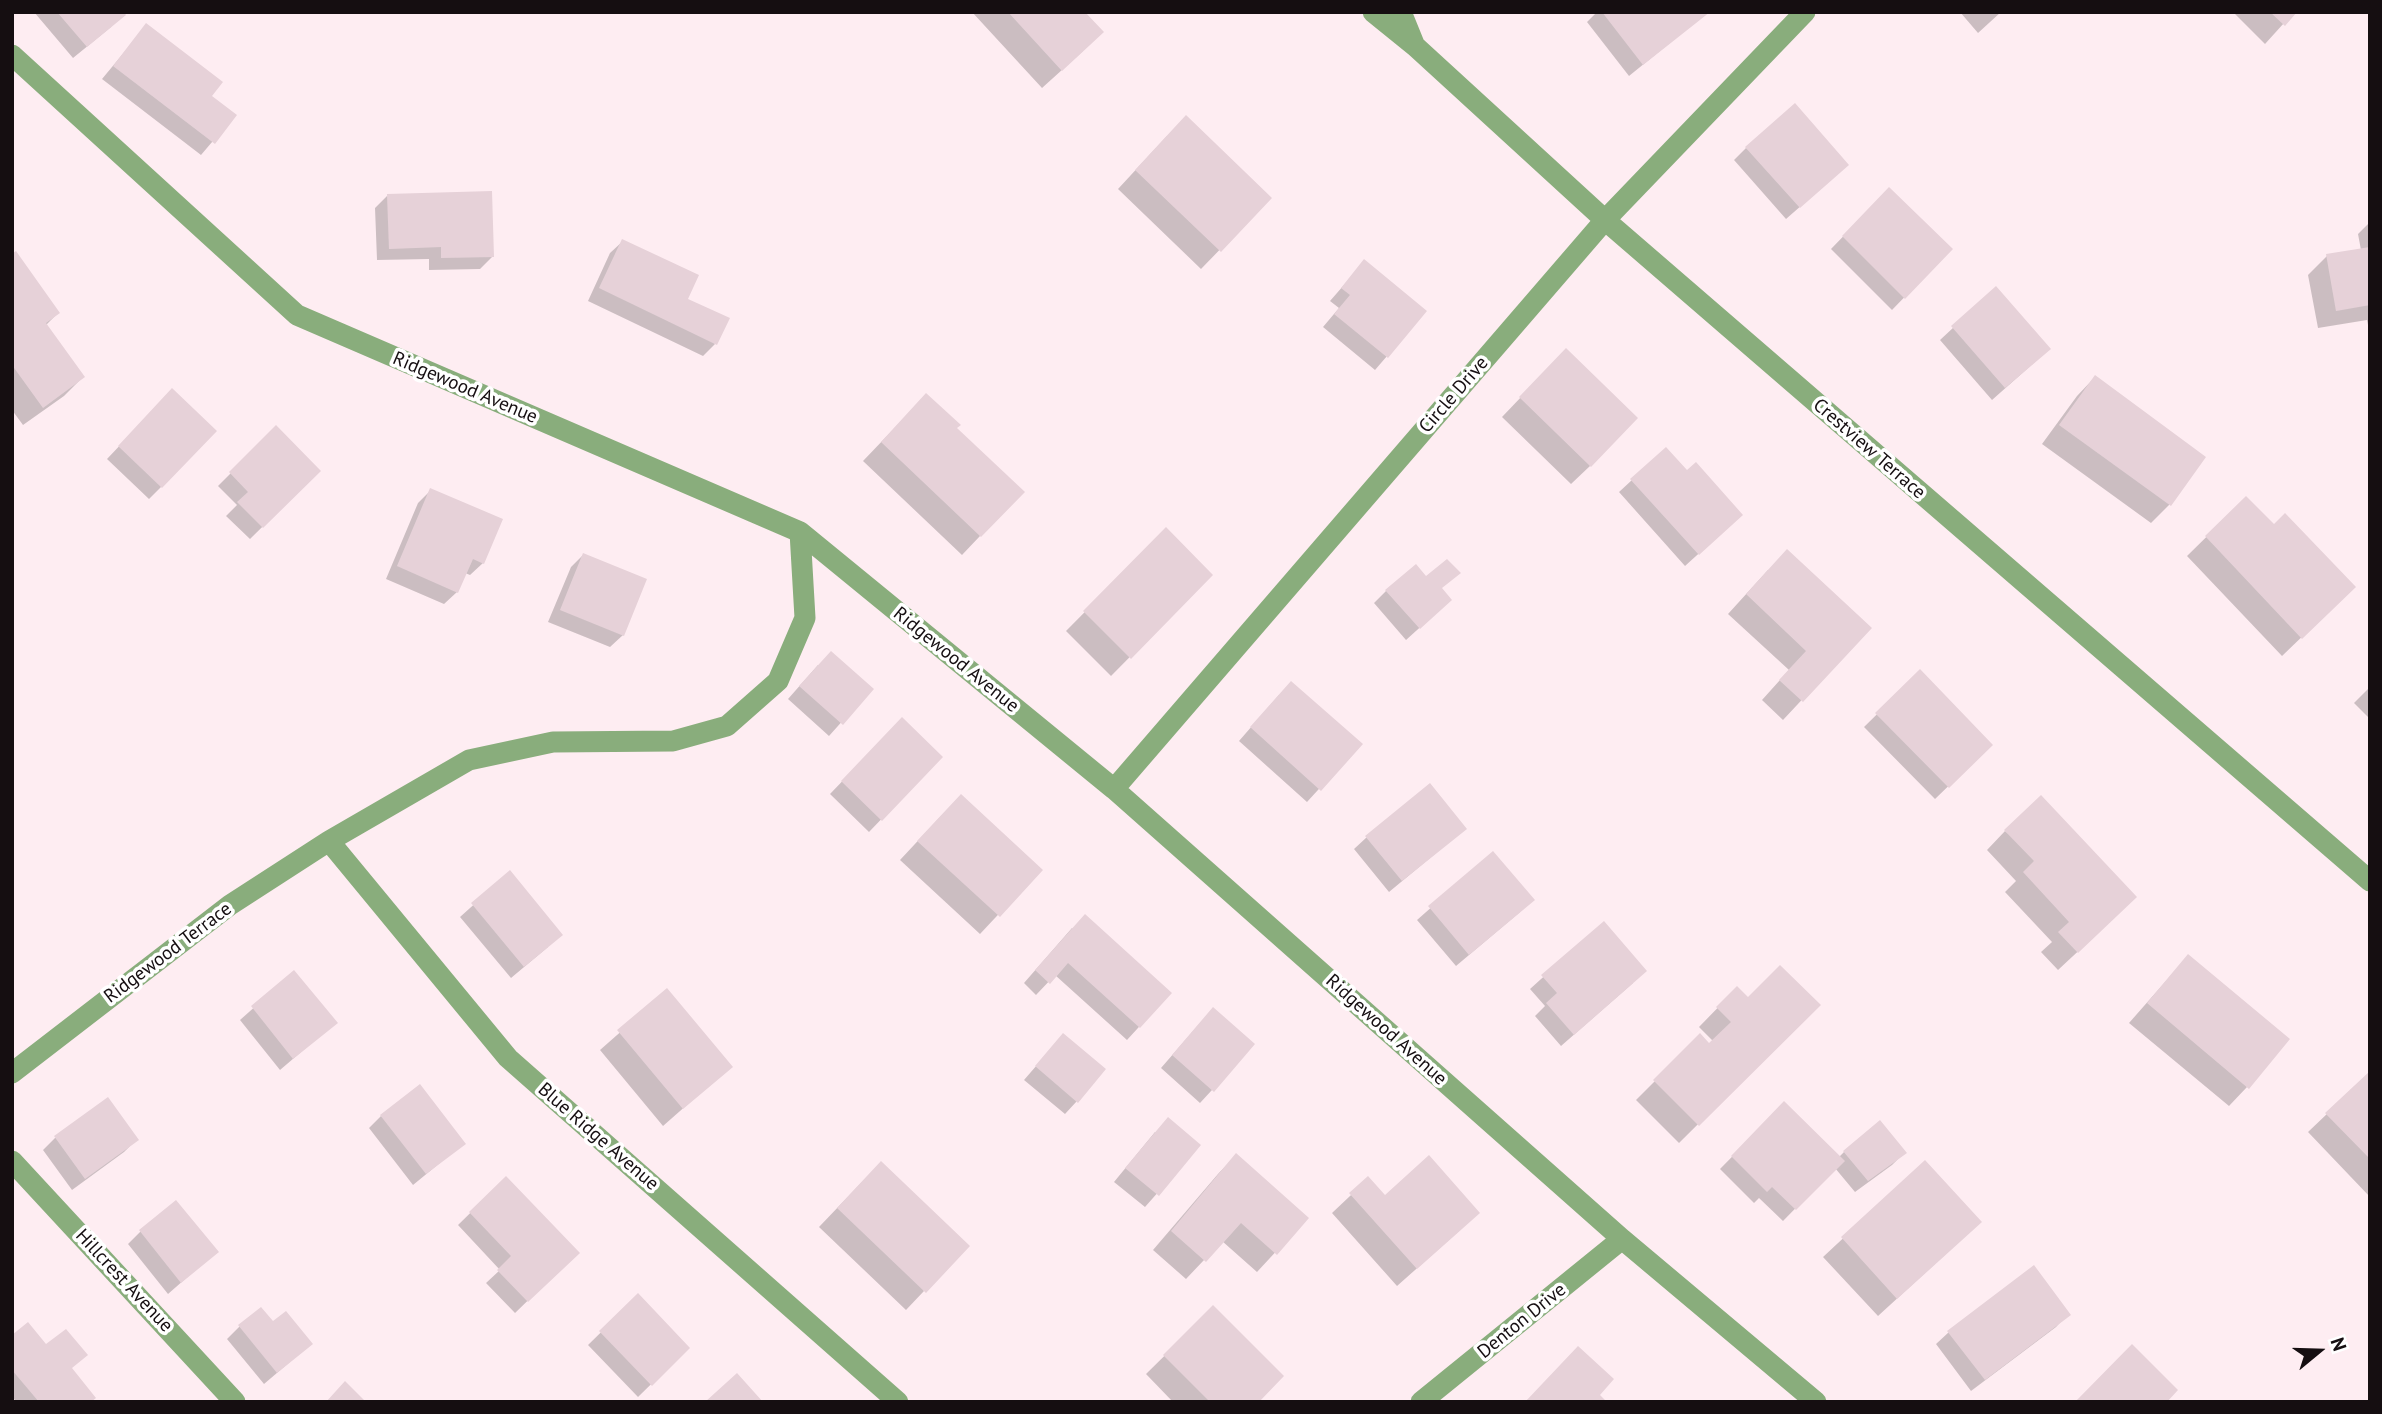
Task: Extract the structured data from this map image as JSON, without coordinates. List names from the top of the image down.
{
  "streets": {
    "street": [
      "Ridgewood Avenue",
      "Circle Drive",
      "Crestview Terrace",
      "Ridgewood Terrace",
      "Blue Ridge Avenue",
      "Hillcrest Avenue",
      "Denton Drive"
    ]
  },
  "crossings": [
    ["Ridgewood Avenue", "Circle Drive"],
    ["Ridgewood Avenue", "Ridgewood Terrace"],
    ["Ridgewood Avenue", "Denton Drive"],
    ["Circle Drive", "Crestview Terrace"],
    ["Ridgewood Terrace", "Blue Ridge Avenue"]
  ],
  "north": "right"
}
